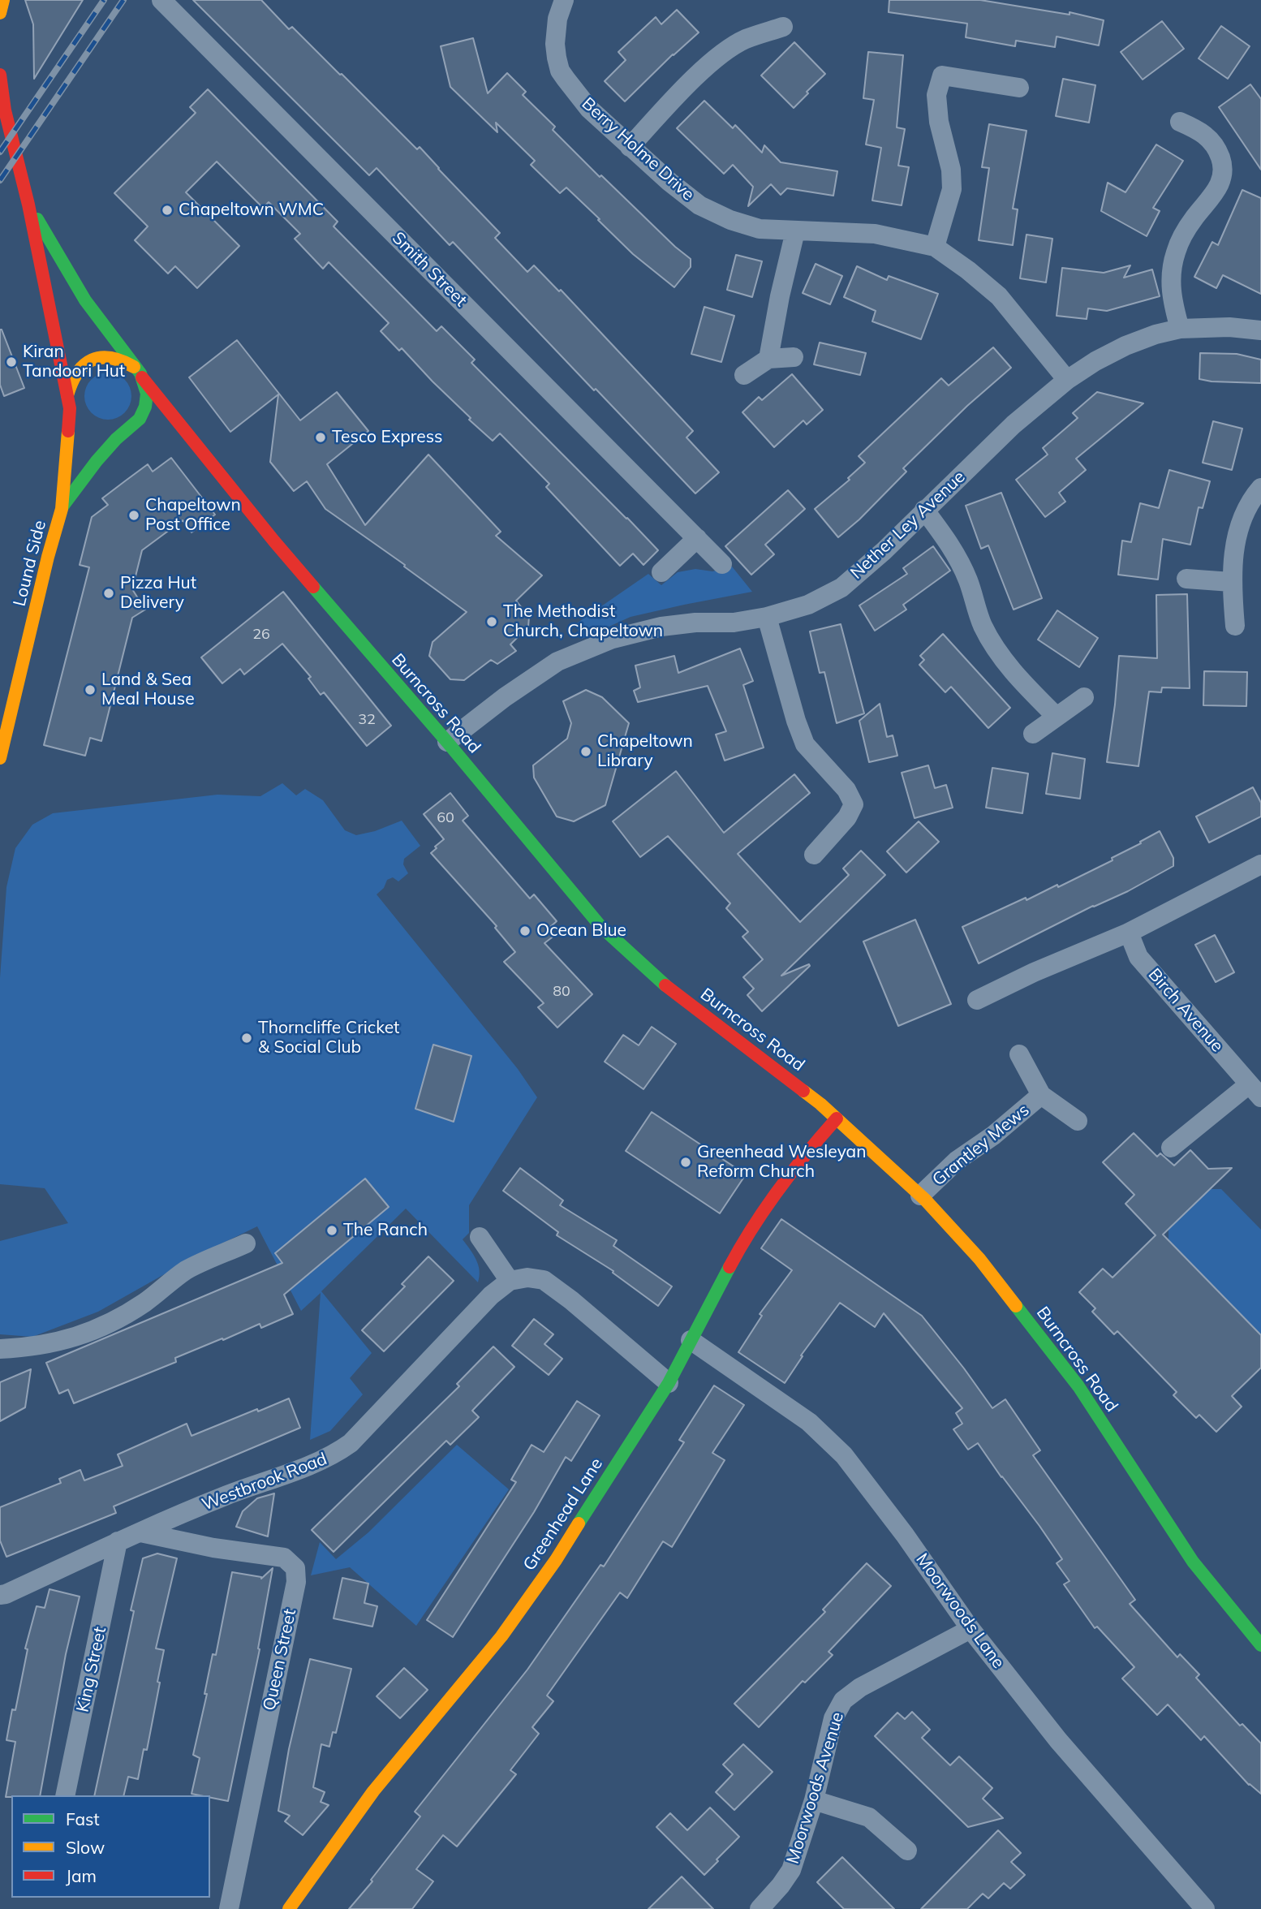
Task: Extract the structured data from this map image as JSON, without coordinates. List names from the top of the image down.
{
  "streets": {
    "main road": ["Lound Side", "Burncross Road", "Greenhead Lane"],
    "street": [
      "Berry Holme Drive",
      "Smith Street",
      "Nether Ley Avenue",
      "Birch Avenue",
      "Grantley Mews",
      "Westbrook Road",
      "Moorwoods Lane",
      "Queen Street",
      "King Street",
      "Moorwoods Avenue"
    ]
  },
  "crossings": [
    ["Berry Holme Drive", "Nether Ley Avenue"],
    ["Nether Ley Avenue", "Burncross Road"],
    ["Lound Side", "Burncross Road"],
    ["Burncross Road", "Grantley Mews"],
    ["Burncross Road", "Greenhead Lane"],
    ["Westbrook Road", "Queen Street"],
    ["Westbrook Road", "King Street"],
    ["Greenhead Lane", "Moorwoods Lane"],
    ["Moorwoods Lane", "Moorwoods Avenue"]
  ],
  "places": [
    "Chapeltown WMC",
    "Kiran Tandoori Hut",
    "Tesco Express",
    "Chapeltown Post Office",
    "Pizza Hut Delivery",
    "The Methodist Church, Chapeltown",
    "Land & Sea Meal House",
    "Chapeltown Library",
    "Ocean Blue",
    "Thorncliffe Cricket & Social Club",
    "Greenhead Wesleyan Reform Church",
    "The Ranch"
  ],
  "house_numbers": [
    "26",
    "32",
    "60",
    "80"
  ],
  "legend": ["Fast", "Slow", "Jam"]
}
